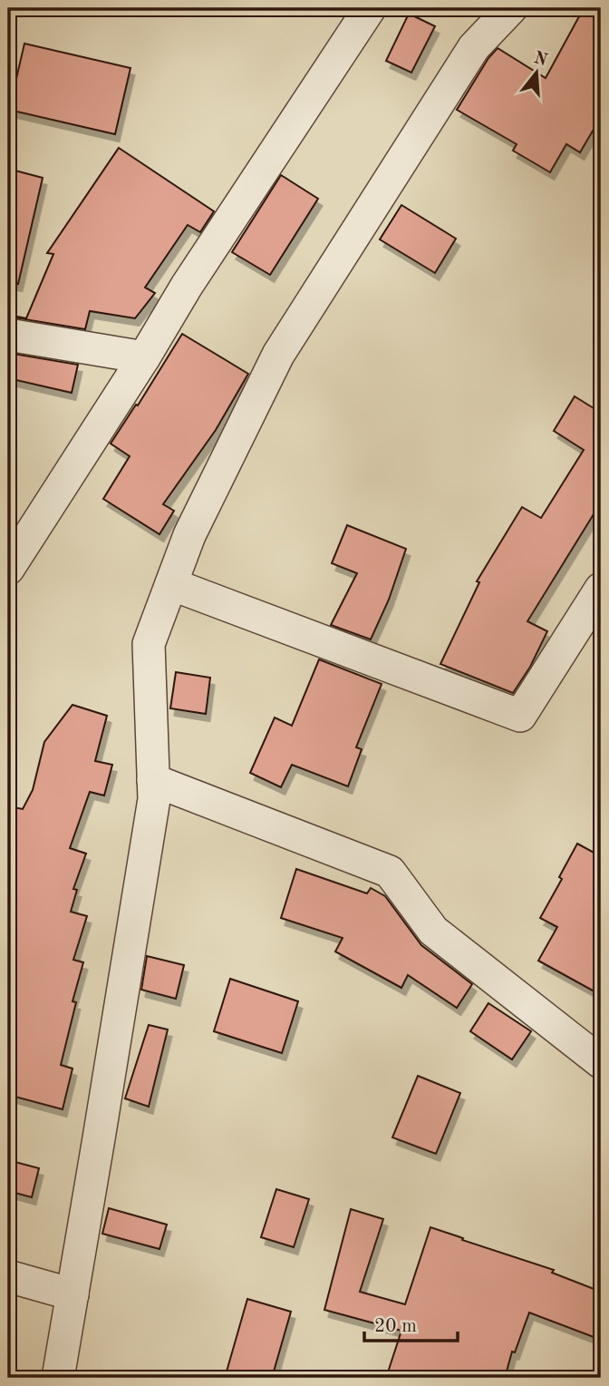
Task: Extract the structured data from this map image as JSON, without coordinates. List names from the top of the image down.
{
  "scale_bar": "20 m",
  "north": "top"
}
